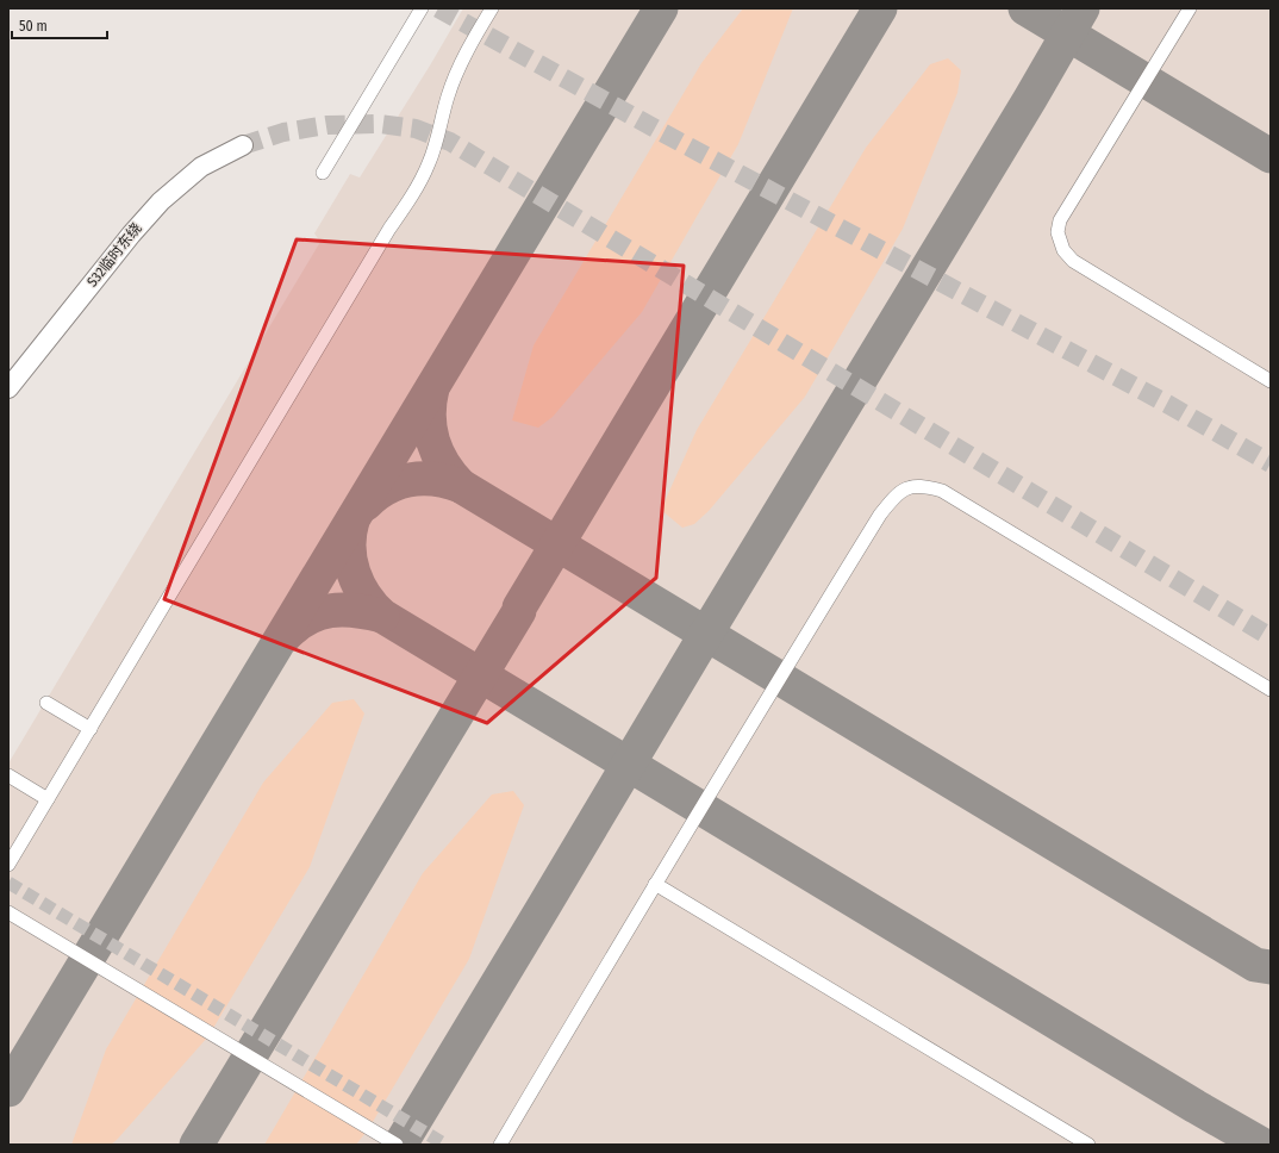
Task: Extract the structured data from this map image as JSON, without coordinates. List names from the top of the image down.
{
  "streets": {
    "highway": ["S32临时东绕"]
  },
  "scale_bar": "50 m"
}
